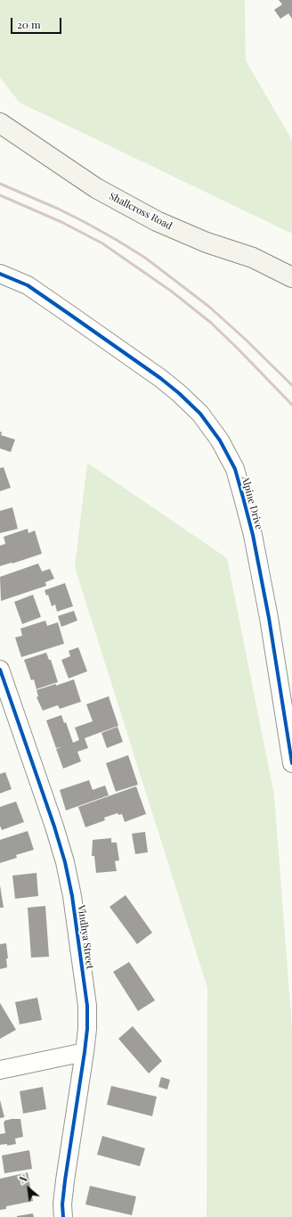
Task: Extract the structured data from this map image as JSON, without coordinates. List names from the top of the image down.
{
  "streets": {
    "street": ["Shallcross Road", "Alpine Drive", "Vindhya Street"]
  },
  "scale_bar": "20 m",
  "north": "top left"
}
